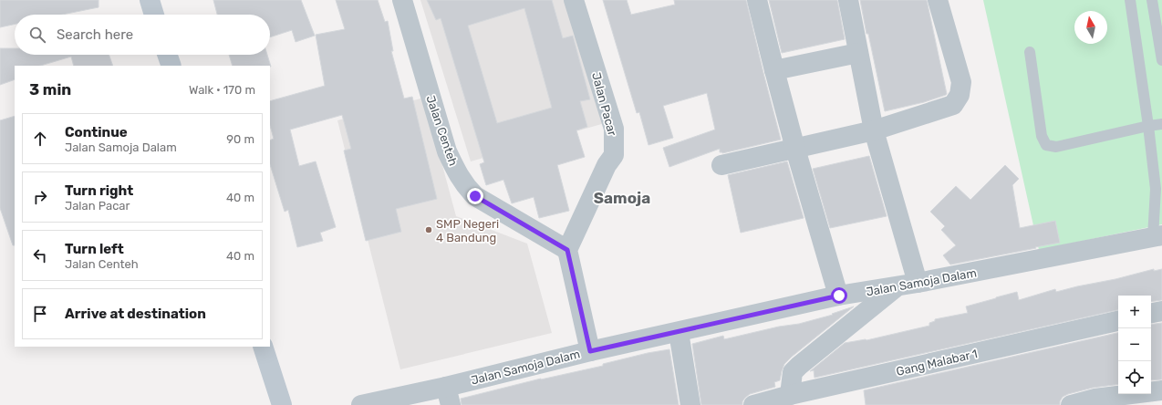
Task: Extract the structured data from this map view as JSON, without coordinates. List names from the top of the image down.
{
  "streets": {
    "street": [
      "Jalan Pacar",
      "Jalan Centeh",
      "Jalan Samoja Dalam",
      "Gang Malabar 1"
    ]
  },
  "crossings": [
    ["Jalan Pacar", "Jalan Centeh"]
  ],
  "districts": ["Samoja"],
  "places": ["SMP Negeri 4 Bandung"],
  "north": "top",
  "page": {
    "search": "Search here",
    "heading": ["3 min", "Walk · 170 m"],
    "list": [
      ["Continue", "Jalan Samoja Dalam", "90 m"],
      ["Turn right", "Jalan Pacar", "40 m"],
      ["Turn left", "Jalan Centeh", "40 m"],
      "Arrive at destination"
    ],
    "map_buttons": ["+", "−"]
  }
}
